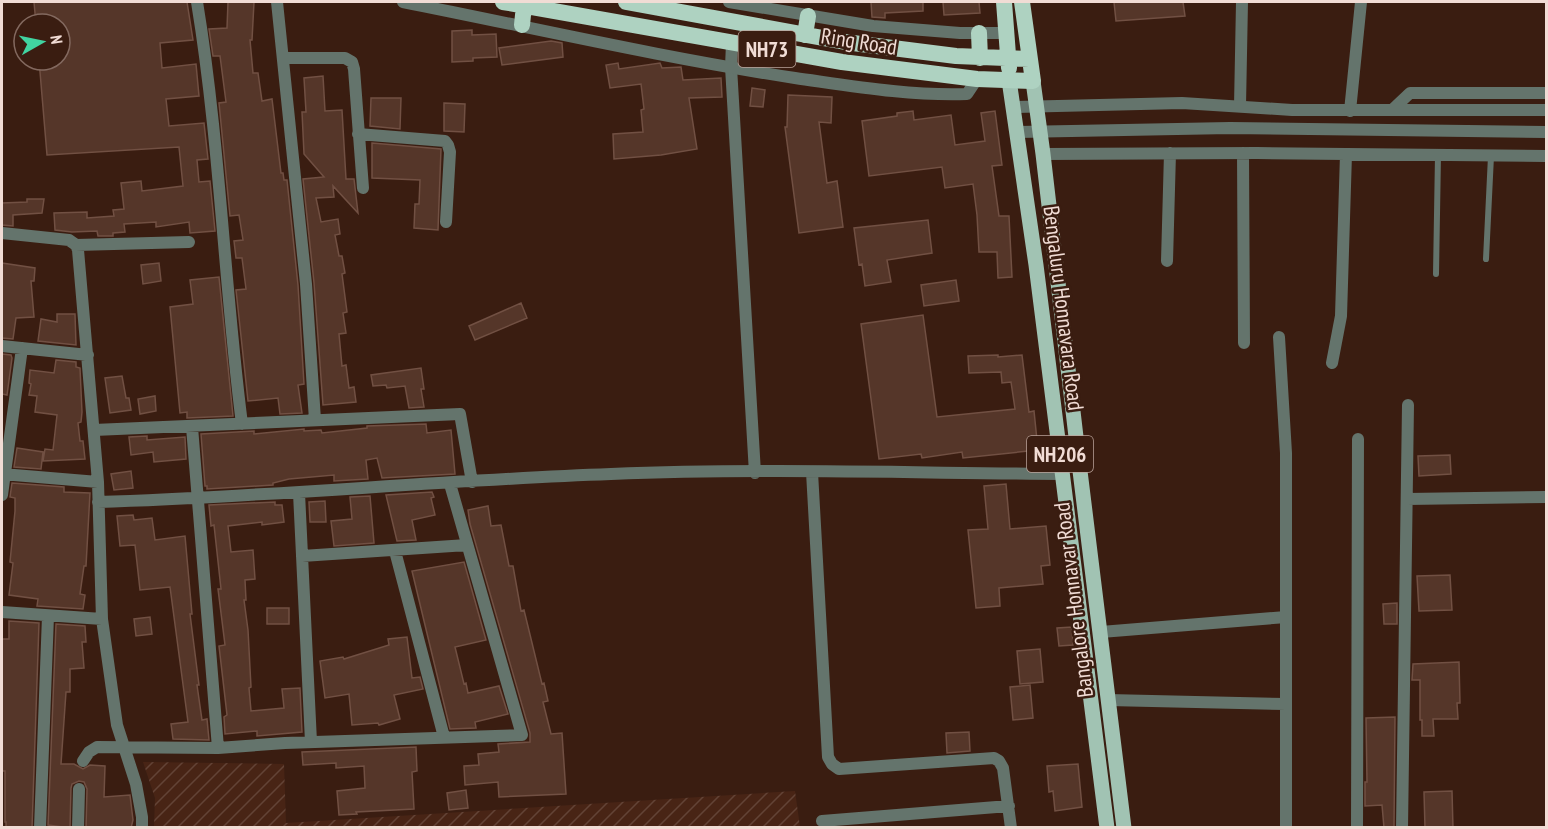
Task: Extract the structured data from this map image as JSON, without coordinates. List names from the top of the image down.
{
  "streets": {
    "highway": ["Ring Road", "NH73"],
    "main road": ["Bengaluru Honnavara Road", "NH206", "Bangalore Honnavar Road"]
  },
  "crossings": [
    ["Ring Road", "Bengaluru Honnavara Road"],
    ["Ring Road", "Bangalore Honnavar Road"]
  ],
  "north": "right"
}
